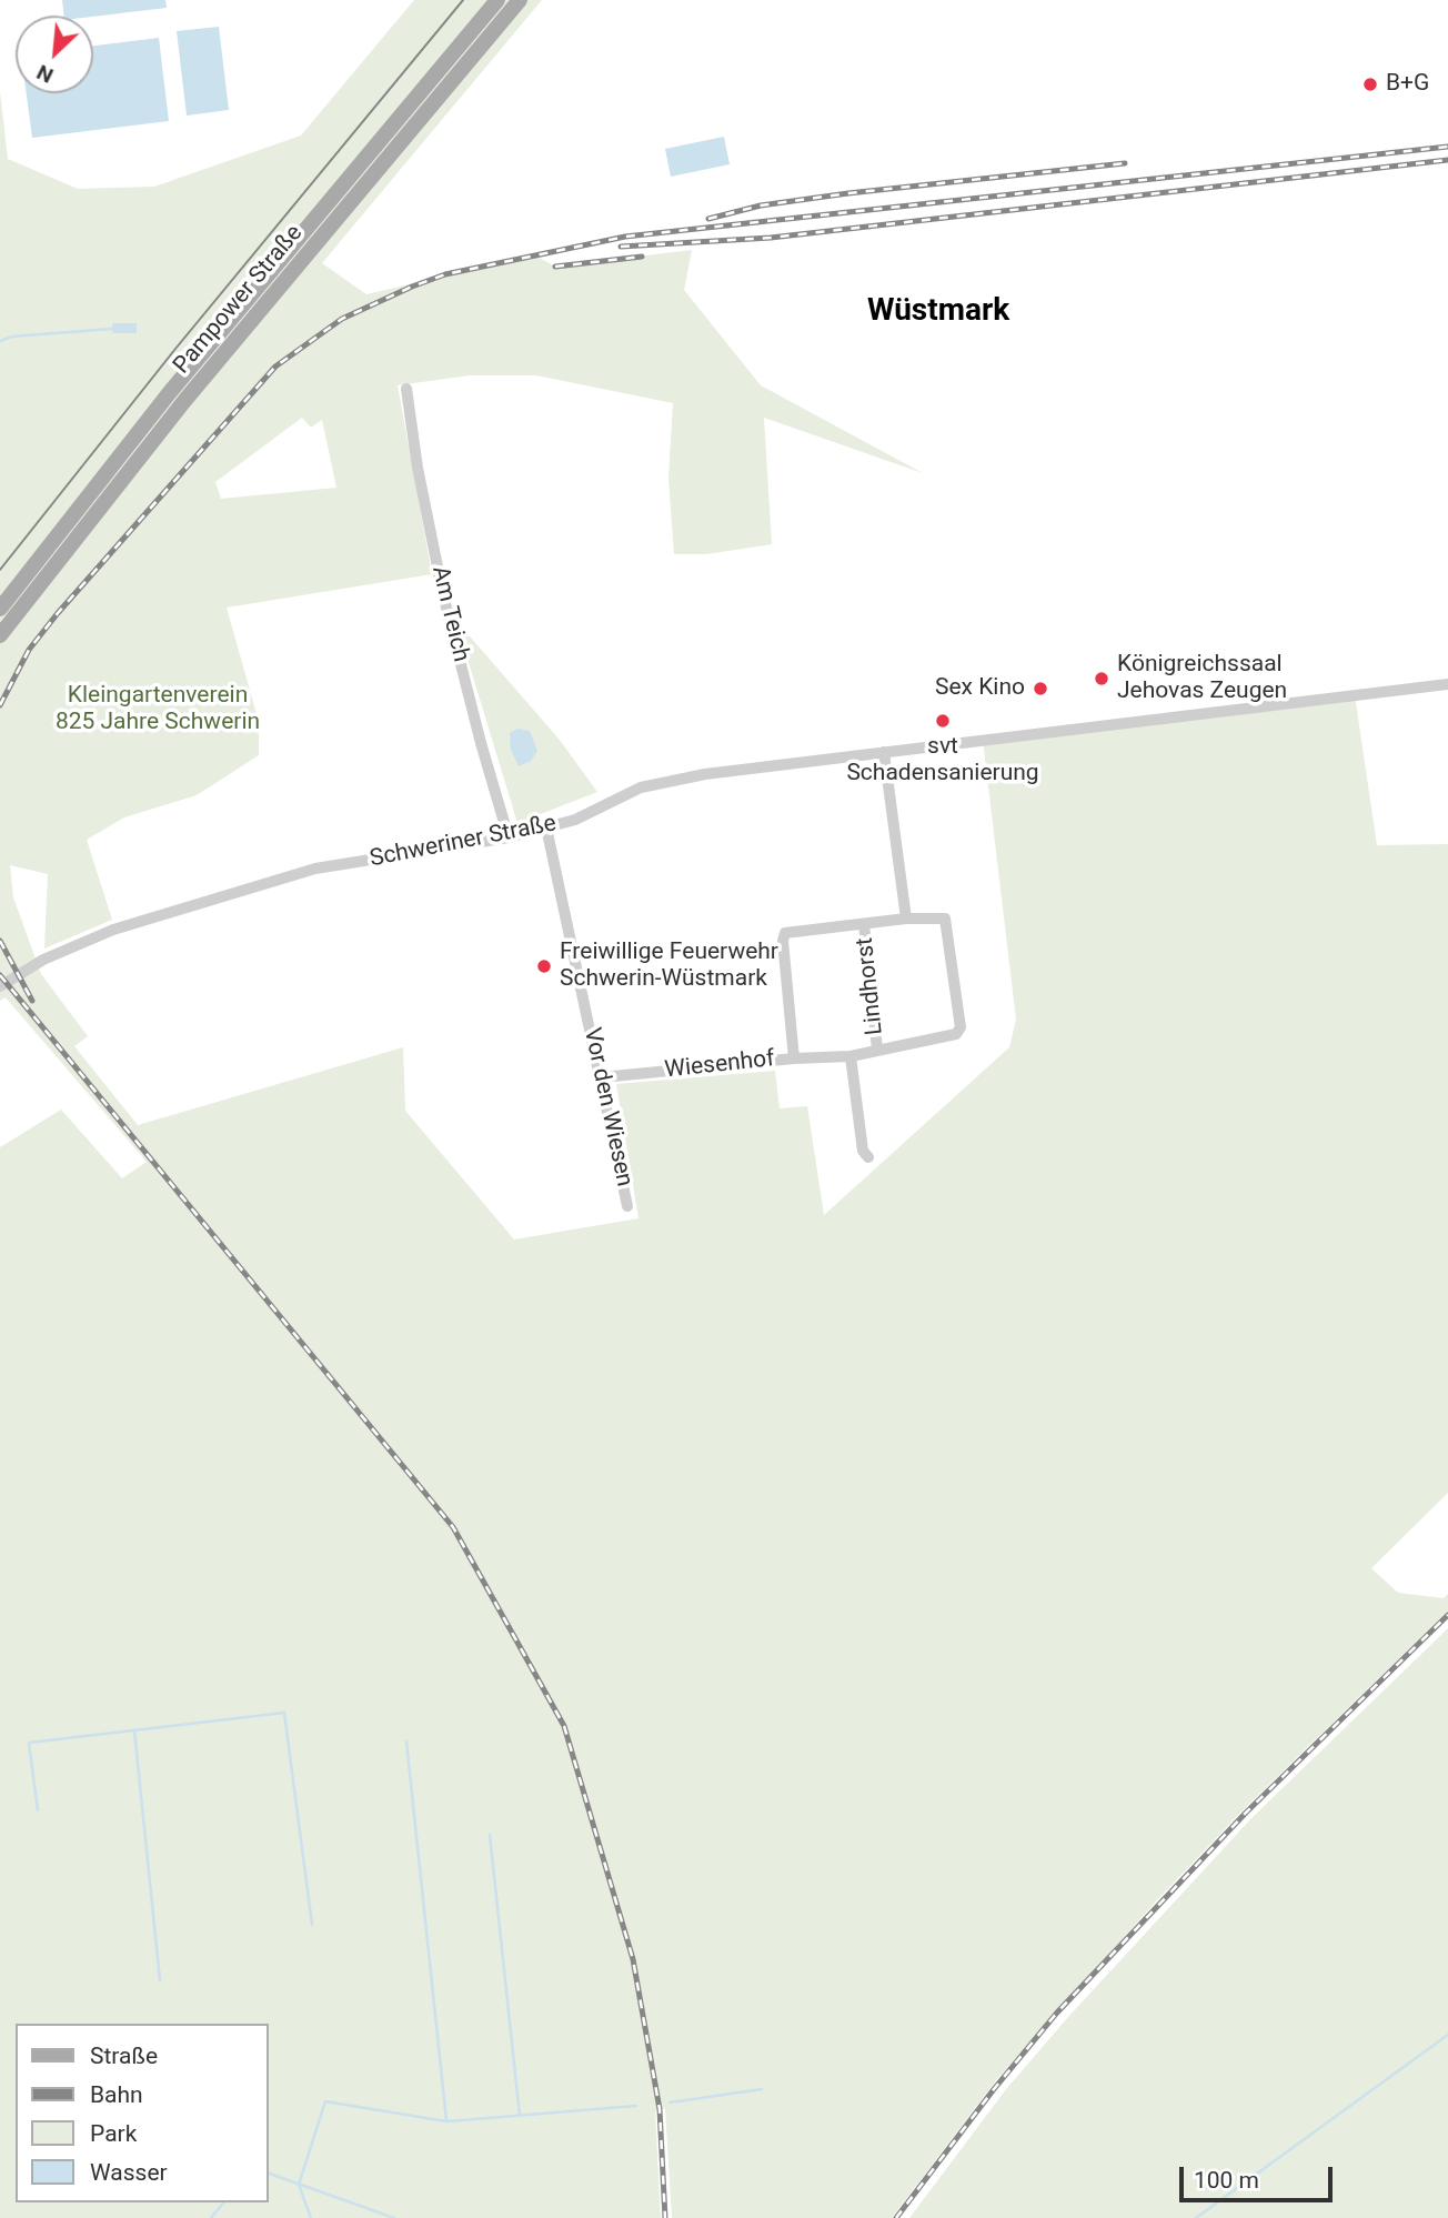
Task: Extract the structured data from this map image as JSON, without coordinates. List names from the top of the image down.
{
  "streets": {
    "main road": ["Pampower Straße"],
    "street": [
      "Am Teich",
      "Schweriner Straße",
      "Lindhorst",
      "Wiesenhof",
      "Vor den Wiesen"
    ]
  },
  "crossings": [
    ["Am Teich", "Schweriner Straße"],
    ["Schweriner Straße", "Vor den Wiesen"],
    ["Lindhorst", "Wiesenhof"],
    ["Wiesenhof", "Vor den Wiesen"]
  ],
  "districts": ["Wüstmark"],
  "parks": ["Kleingartenverein 825 Jahre Schwerin"],
  "places": [
    "B+G",
    "Königreichssaal Jehovas Zeugen",
    "Sex Kino",
    "svt Schadensanierung",
    "Freiwillige Feuerwehr Schwerin-Wüstmark"
  ],
  "legend": [
    "Straße",
    "Bahn",
    "Park",
    "Wasser"
  ],
  "scale_bar": "100 m",
  "north": "bottom left"
}
